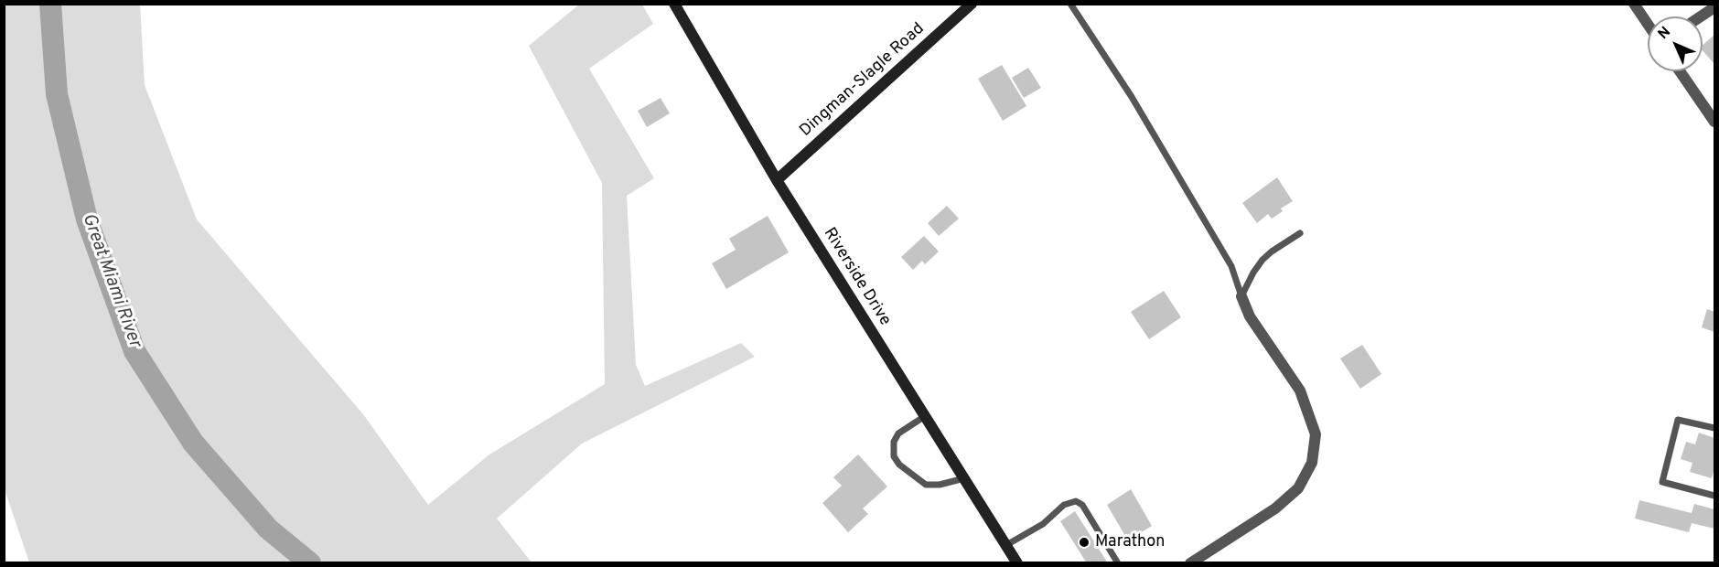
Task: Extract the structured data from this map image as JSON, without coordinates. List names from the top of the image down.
{
  "streets": {
    "main road": ["Dingman-Slagle Road", "Riverside Drive"]
  },
  "crossings": [
    ["Dingman-Slagle Road", "Riverside Drive"]
  ],
  "water": ["Great Miami River"],
  "places": ["Marathon"],
  "north": "top left"
}
